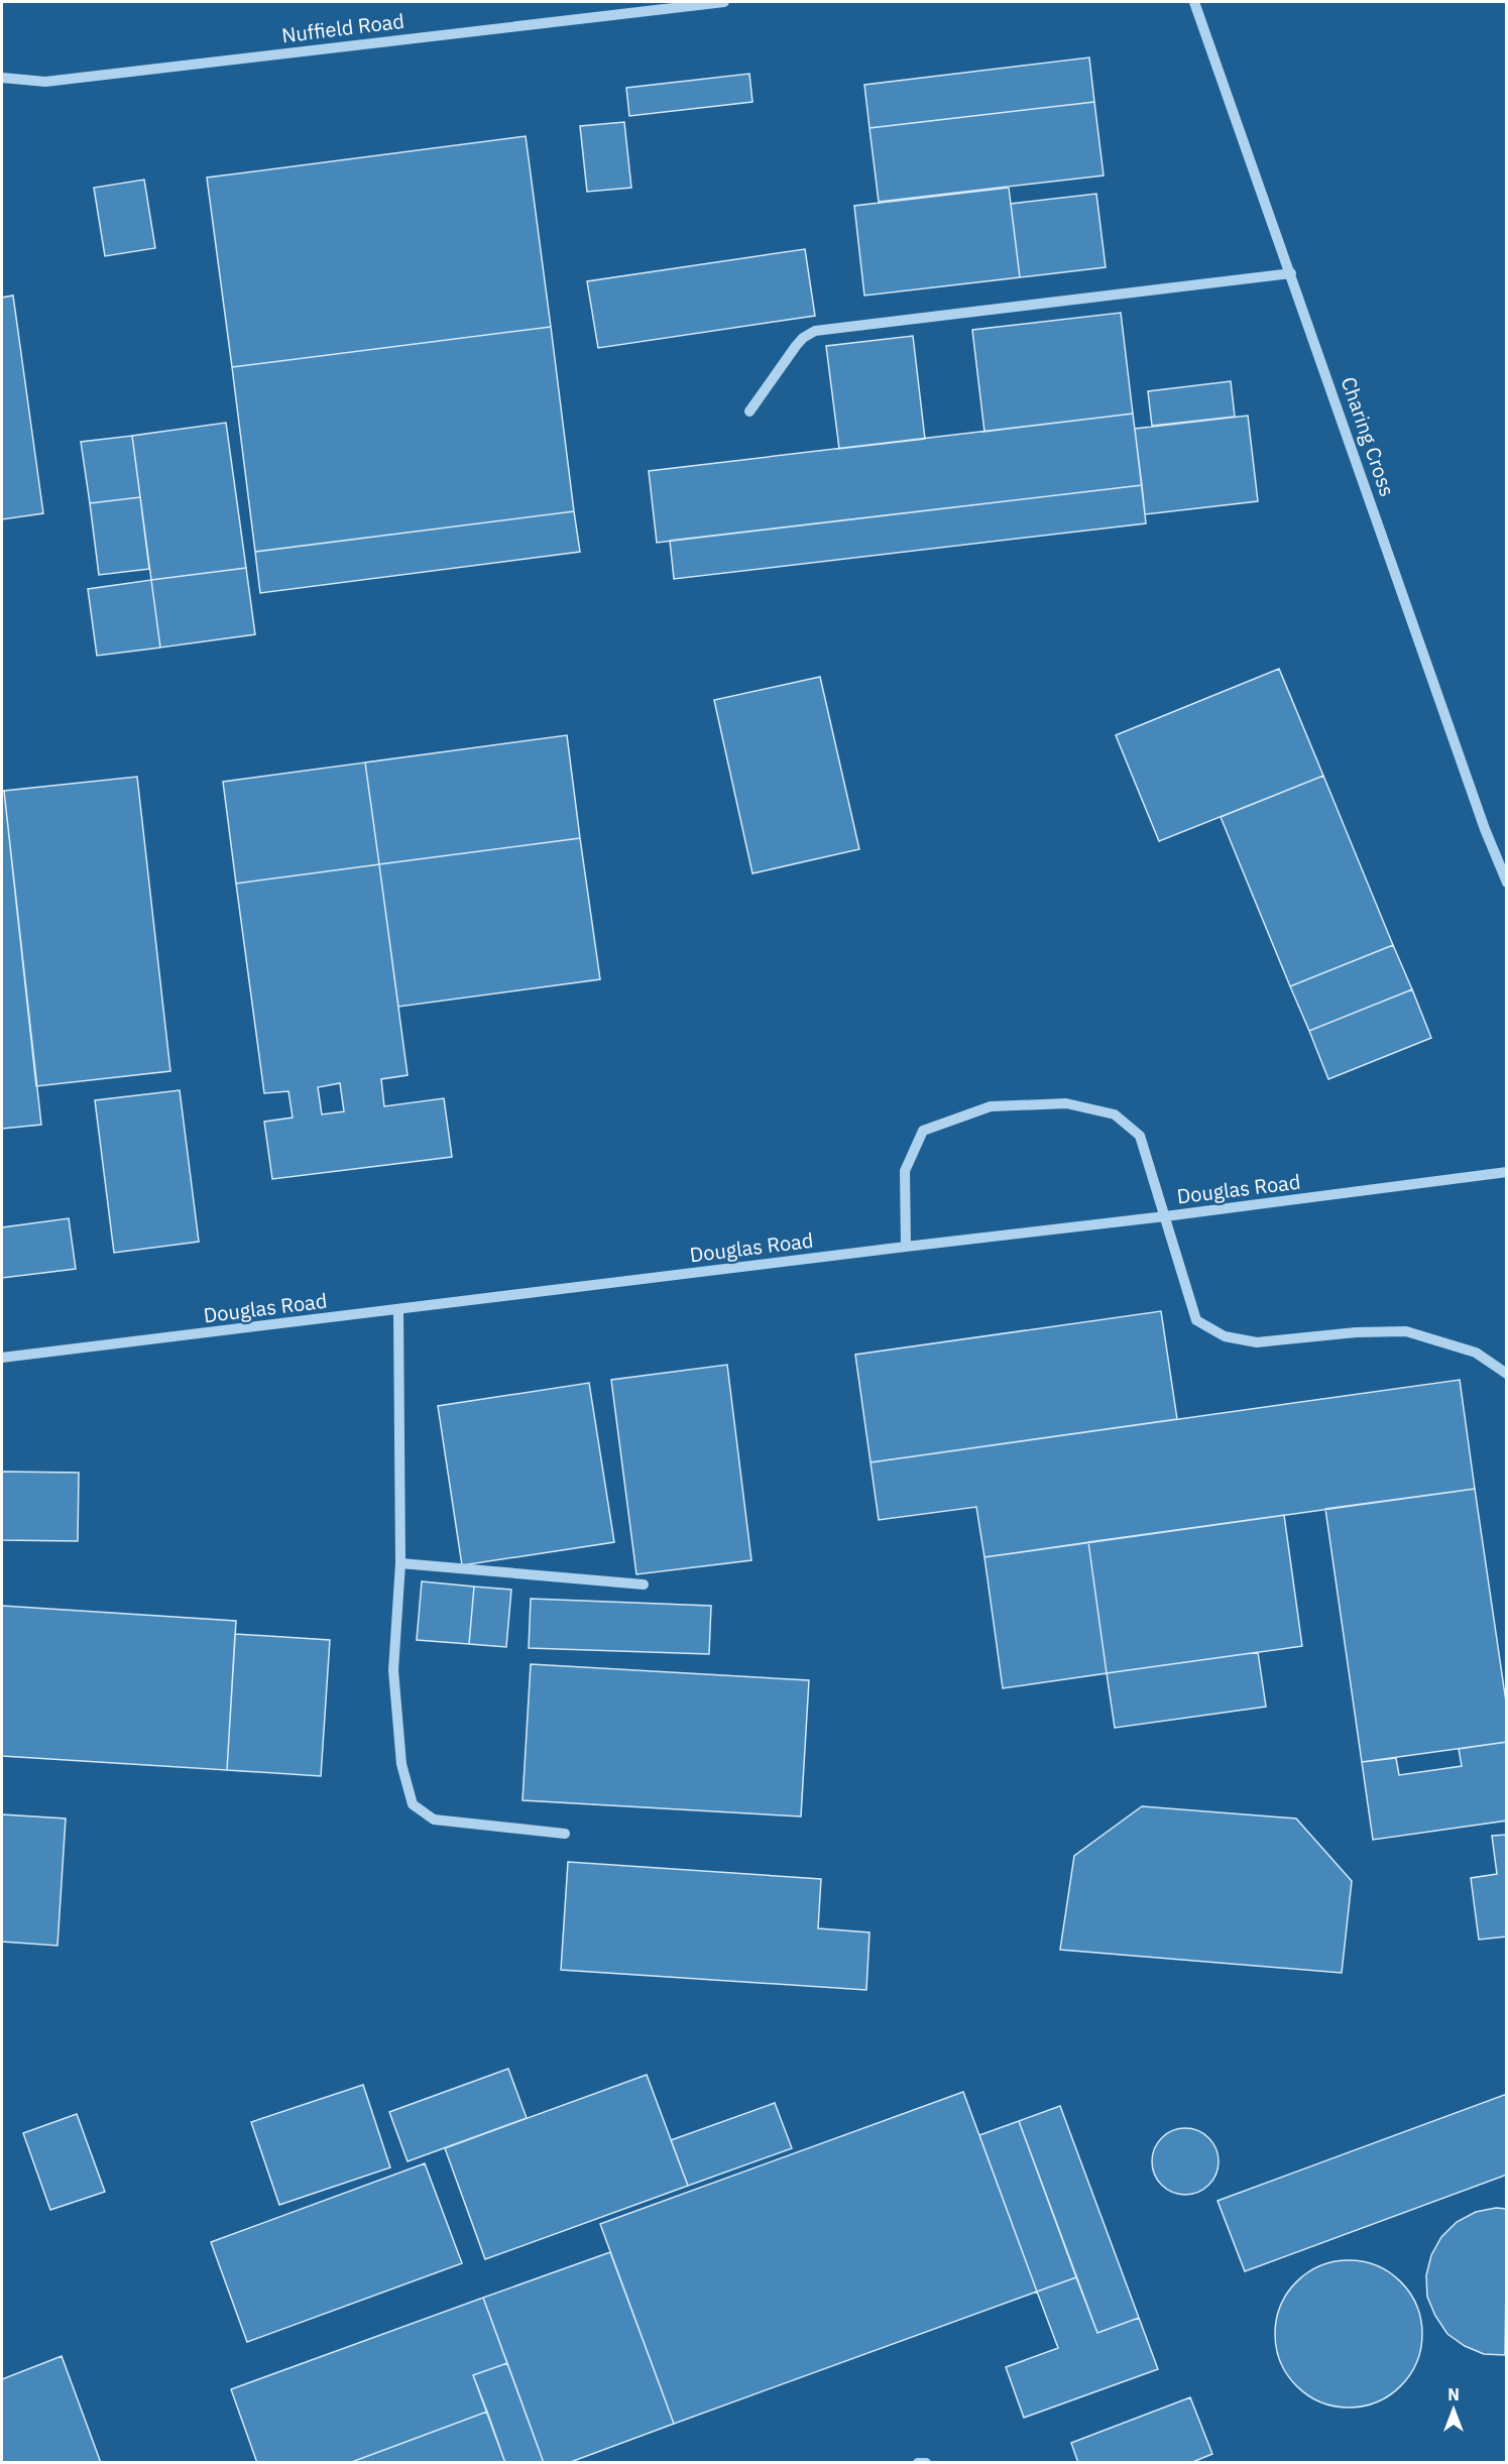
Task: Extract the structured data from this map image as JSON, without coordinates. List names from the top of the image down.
{
  "streets": {
    "street": ["Nuffield Road", "Charing Cross", "Douglas Road"]
  },
  "north": "top"
}
